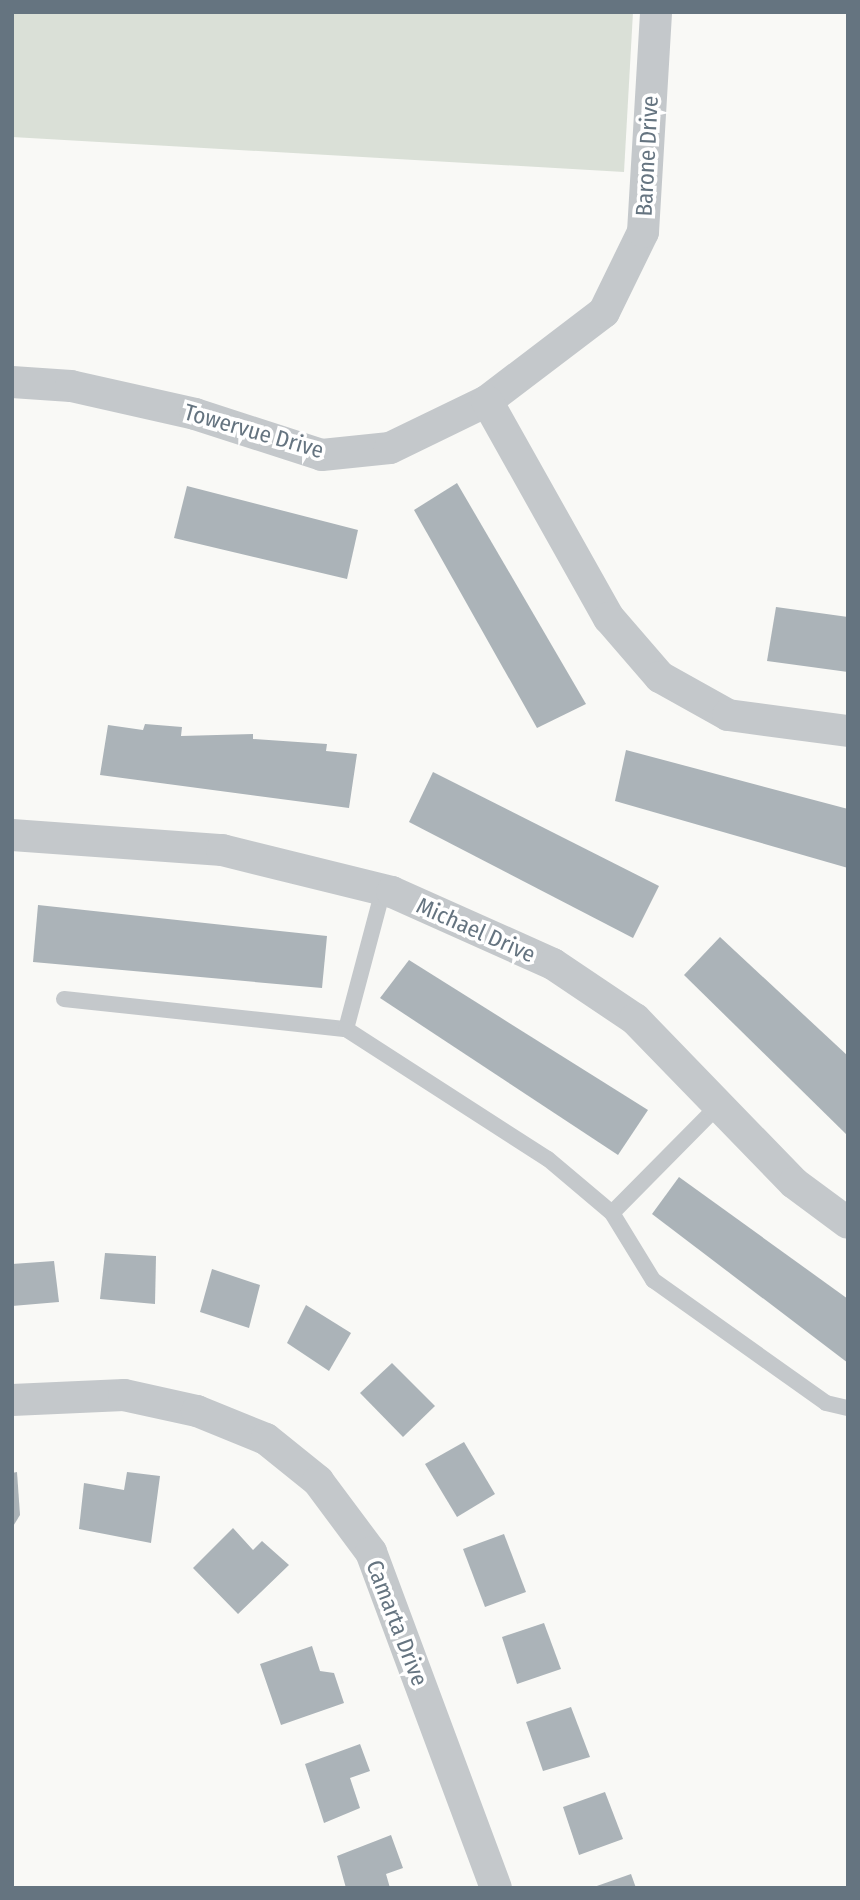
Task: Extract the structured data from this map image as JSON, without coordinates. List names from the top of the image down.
{
  "streets": {
    "street": [
      "Barone Drive",
      "Towervue Drive",
      "Michael Drive",
      "Camarta Drive"
    ]
  },
  "crossings": [
    ["Barone Drive", "Towervue Drive"]
  ]
}
